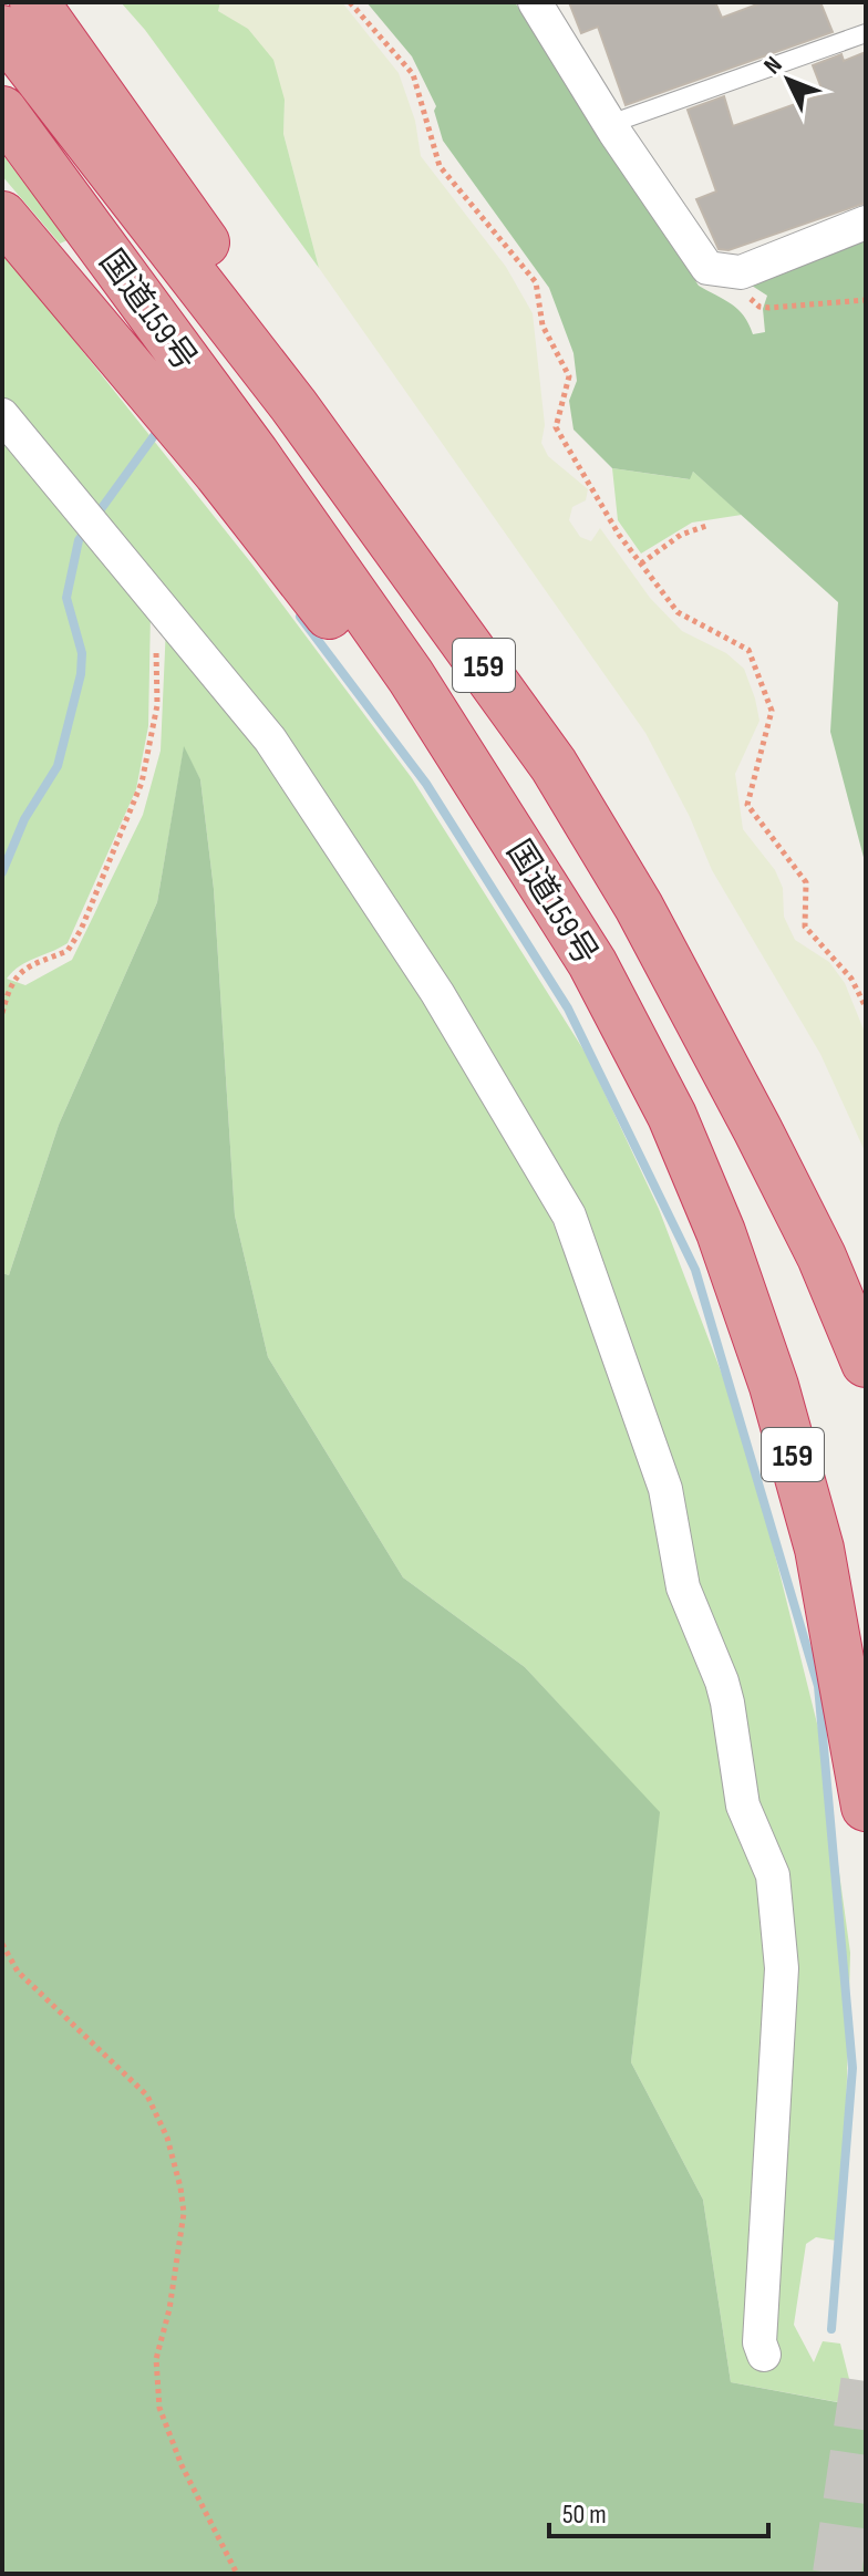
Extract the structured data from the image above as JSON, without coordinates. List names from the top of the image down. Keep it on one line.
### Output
{"streets":{"highway":["国道159号","159"]},"crossings":[["国道159号","159"]],"scale_bar":"50 m","north":"top left"}
